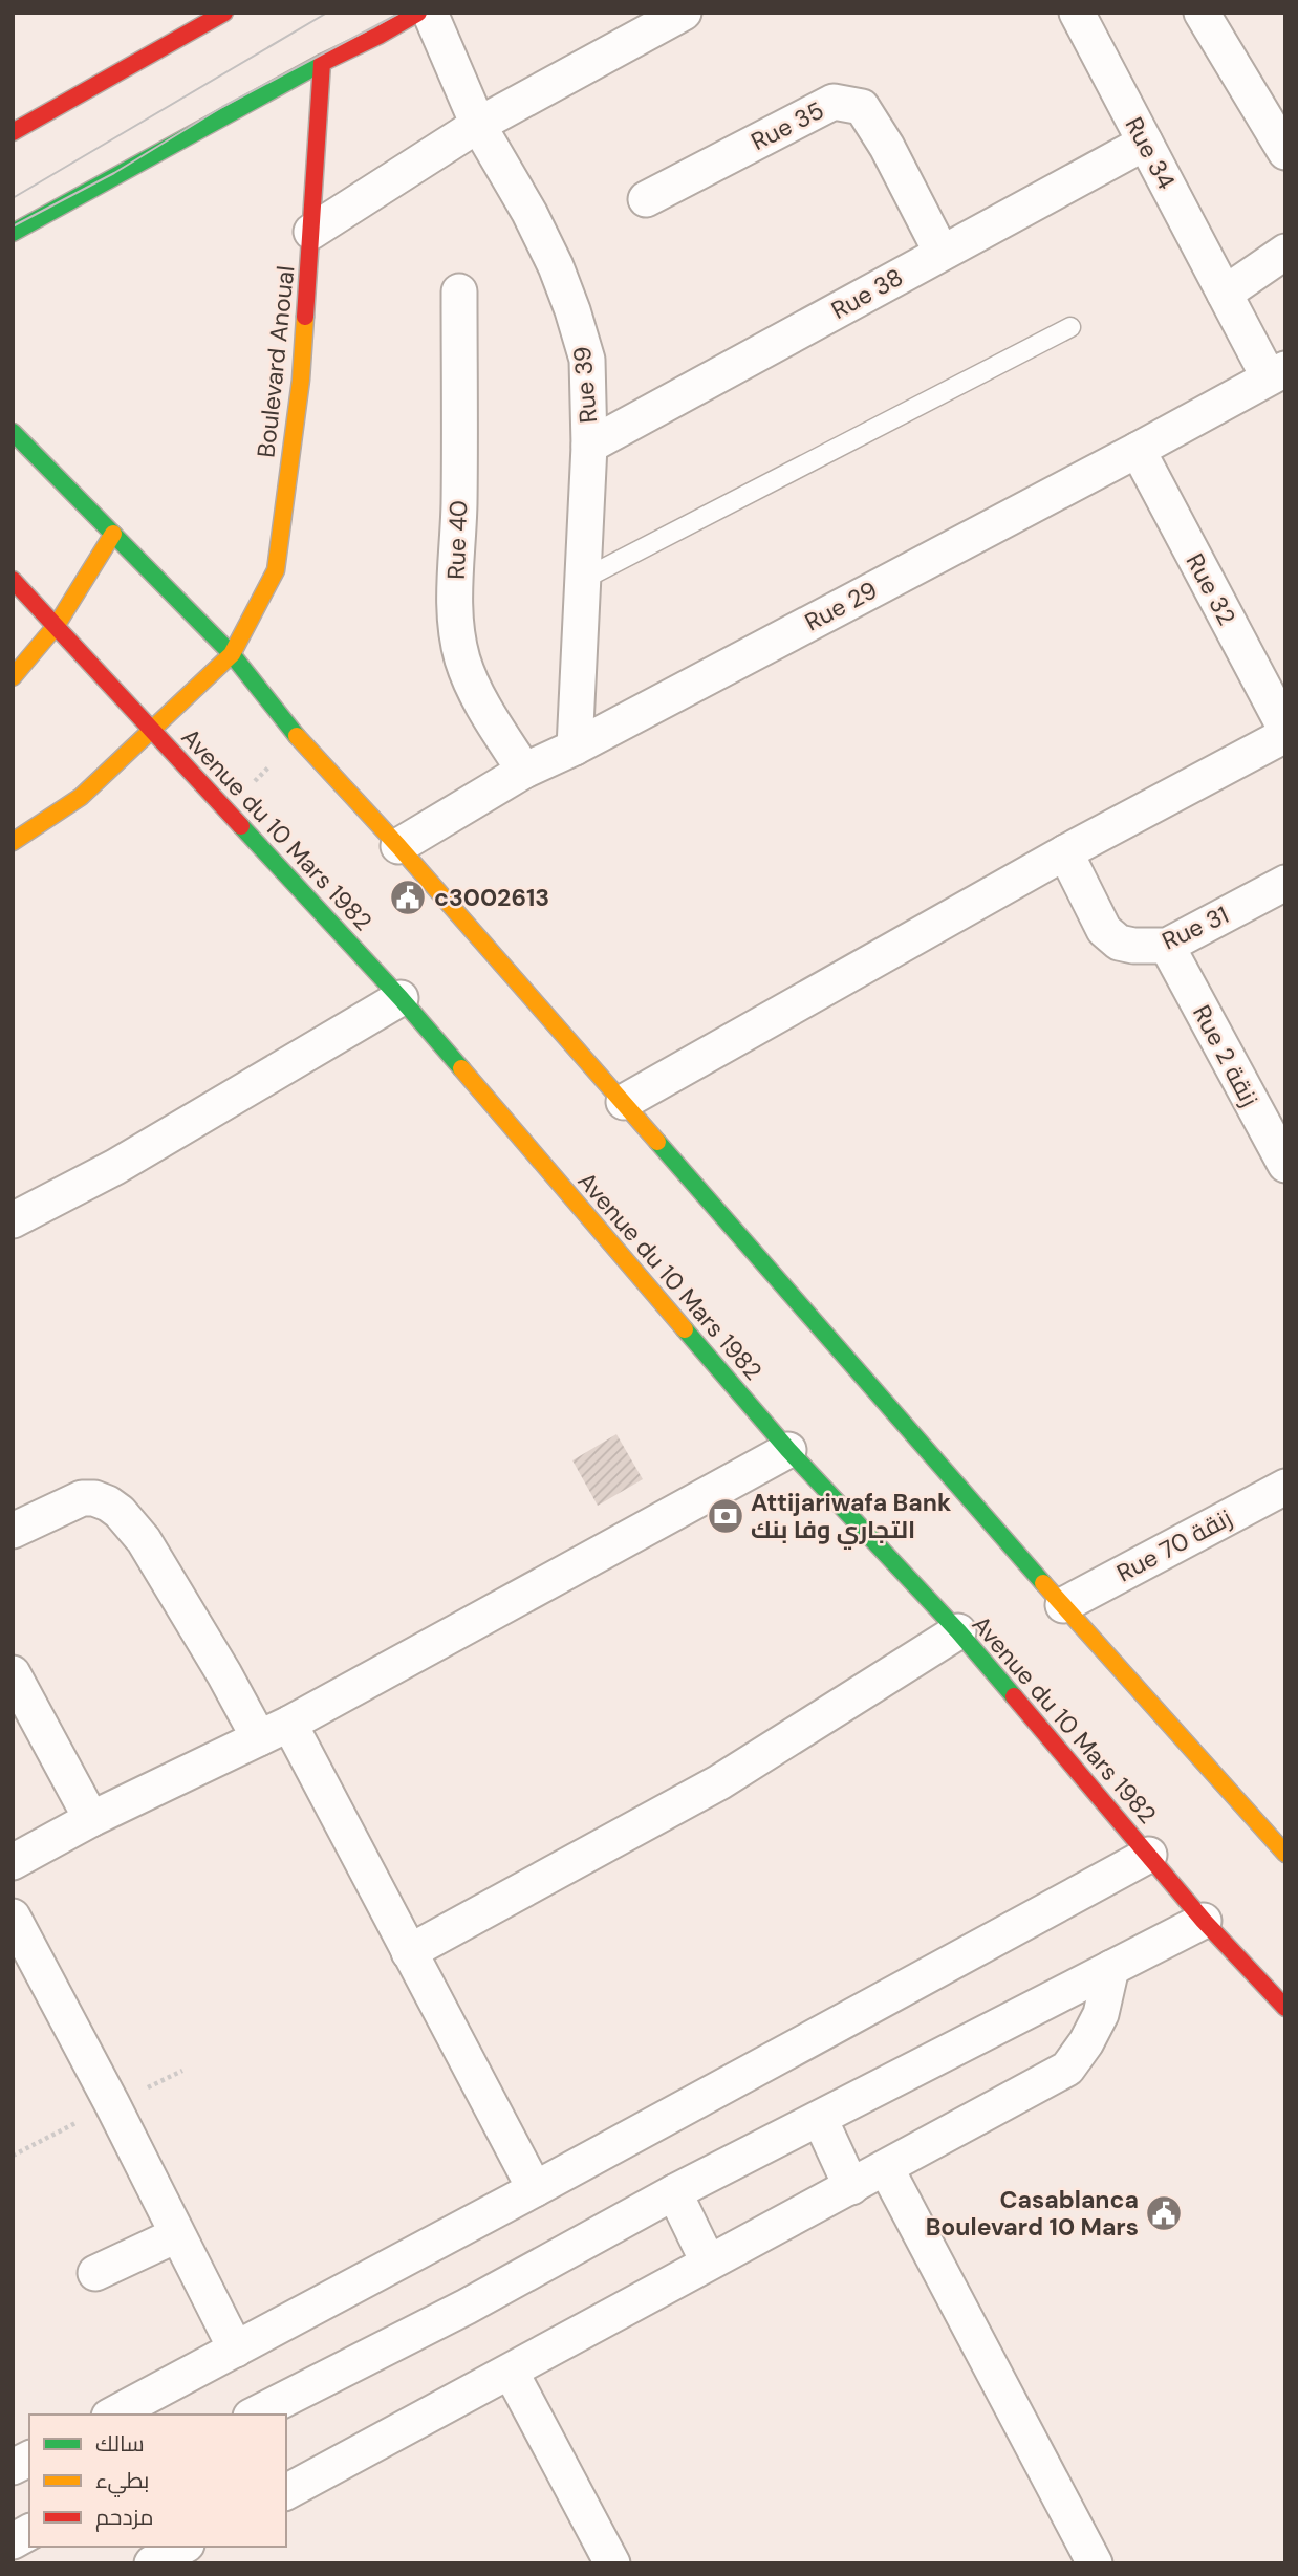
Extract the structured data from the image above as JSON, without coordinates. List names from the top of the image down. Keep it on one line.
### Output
{"streets":{"main road":["Boulevard Anoual","Avenue du 10 Mars 1982"],"street":["Rue 35","Rue 34","Rue 38","Rue 39","Rue 40","Rue 32","Rue 29","Rue 31","Rue 2 زنقة","Rue 70 زنقة"]},"crossings":[["Rue 35","Rue 38"],["Rue 34","Rue 38"],["Rue 34","Rue 29"],["Rue 38","Rue 39"],["Boulevard Anoual","Avenue du 10 Mars 1982"],["Rue 39","Rue 29"],["Rue 40","Rue 29"],["Rue 32","Rue 29"],["Rue 31","Rue 2 زنقة"]],"places":{"public building":["c3002613","Casablanca Boulevard 10 Mars"],"bank":["Attijariwafa Bank التجاري وفا بنك"]},"legend":["سالك","بطيء","مزدحم"]}
